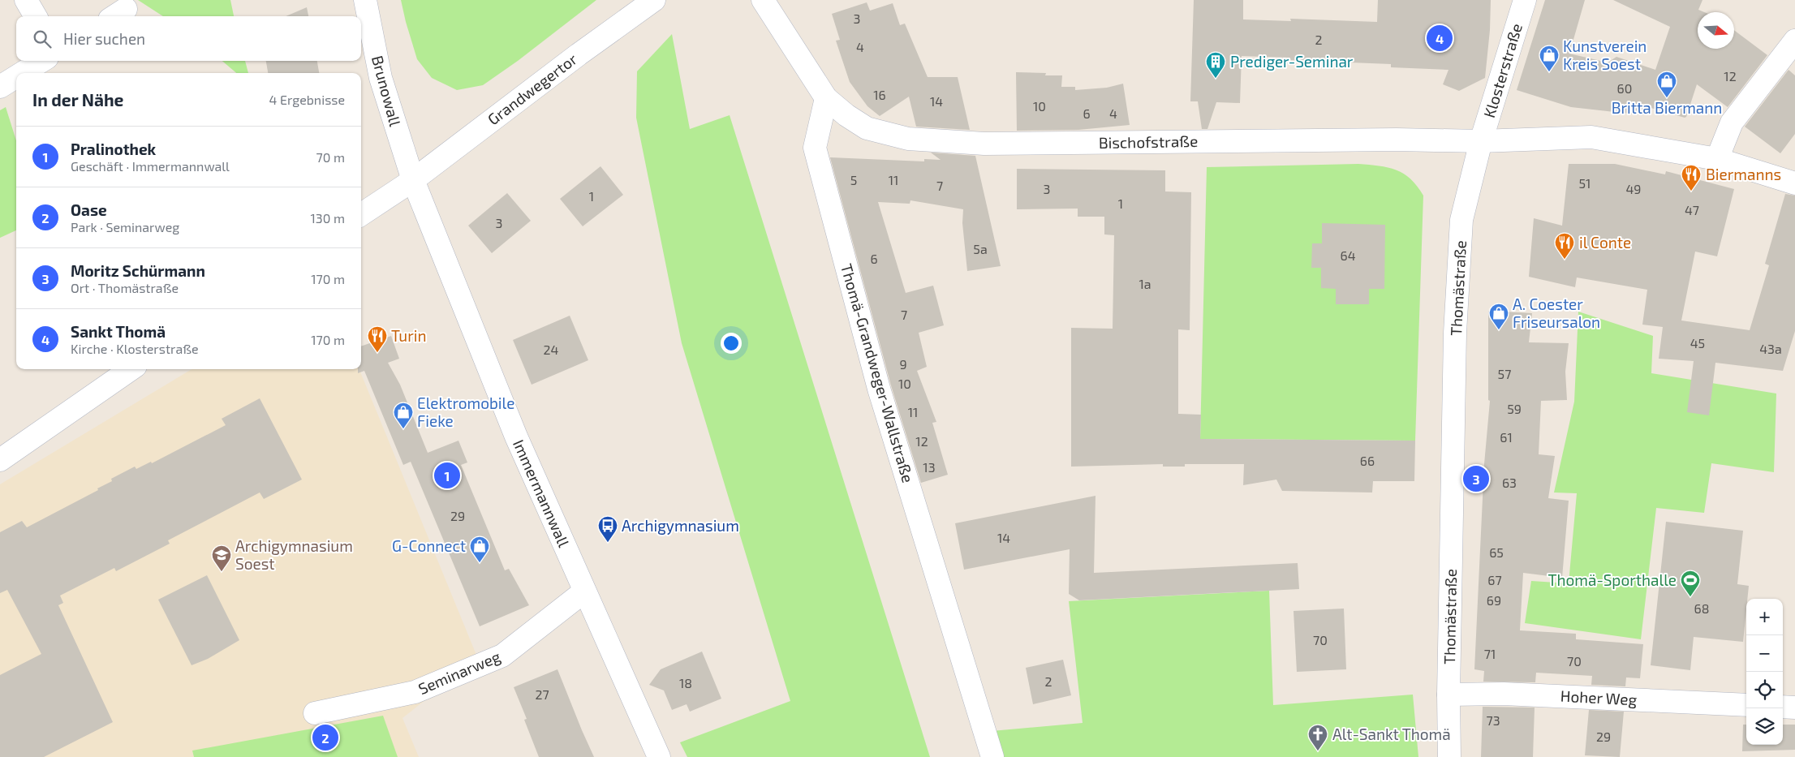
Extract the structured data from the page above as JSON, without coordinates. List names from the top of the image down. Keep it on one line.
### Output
{"streets":{"street":["Klosterstraße","Grandwegertor","Brunowall","Bischofstraße","Thomästraße","Thomä-Grandweger-Wallstraße","Immermannwall","Seminarweg","Hoher Weg"]},"crossings":[["Klosterstraße","Bischofstraße"],["Klosterstraße","Thomästraße"],["Grandwegertor","Brunowall"],["Grandwegertor","Immermannwall"],["Brunowall","Immermannwall"],["Bischofstraße","Thomästraße"],["Bischofstraße","Thomä-Grandweger-Wallstraße"],["Thomästraße","Hoher Weg"],["Immermannwall","Seminarweg"]],"places":{"shop":["Kunstverein Kreis Soest","Britta Biermann","A. Coester Friseursalon","Elektromobile Fieke","G-Connect"],"building":["Prediger-Seminar"],"restaurant":["Biermanns","il Conte","Turin"],"bus stop":["Archigymnasium"],"school or university":["Archigymnasium Soest"],"sports":["Thomä-Sporthalle"],"church":["Alt-Sankt Thomä"]},"house_numbers":["3","2","4","12","60","16","14","10","6","4","5","11","51","7","3","49","1","1","47","3","5a","64","6","1a","7","45","43a","24","9","57","10","59","11","61","12","66","13","63","29","14","65","67","69","68","70","71","70","2","18","27","73","29"],"north":"right","page":{"search":"Hier suchen","pins":["4","1","3","2"],"heading":["In der Nähe","4 Ergebnisse"],"list":[{"mark":"1","name":"Pralinothek","note":"Geschäft · Immermannwall","value":"70 m"},{"mark":"2","name":"Oase","note":"Park · Seminarweg","value":"130 m"},{"mark":"3","name":"Moritz Schürmann","note":"Ort · Thomästraße","value":"170 m"},{"mark":"4","name":"Sankt Thomä","note":"Kirche · Klosterstraße","value":"170 m"}],"map_buttons":["+","−"]}}
